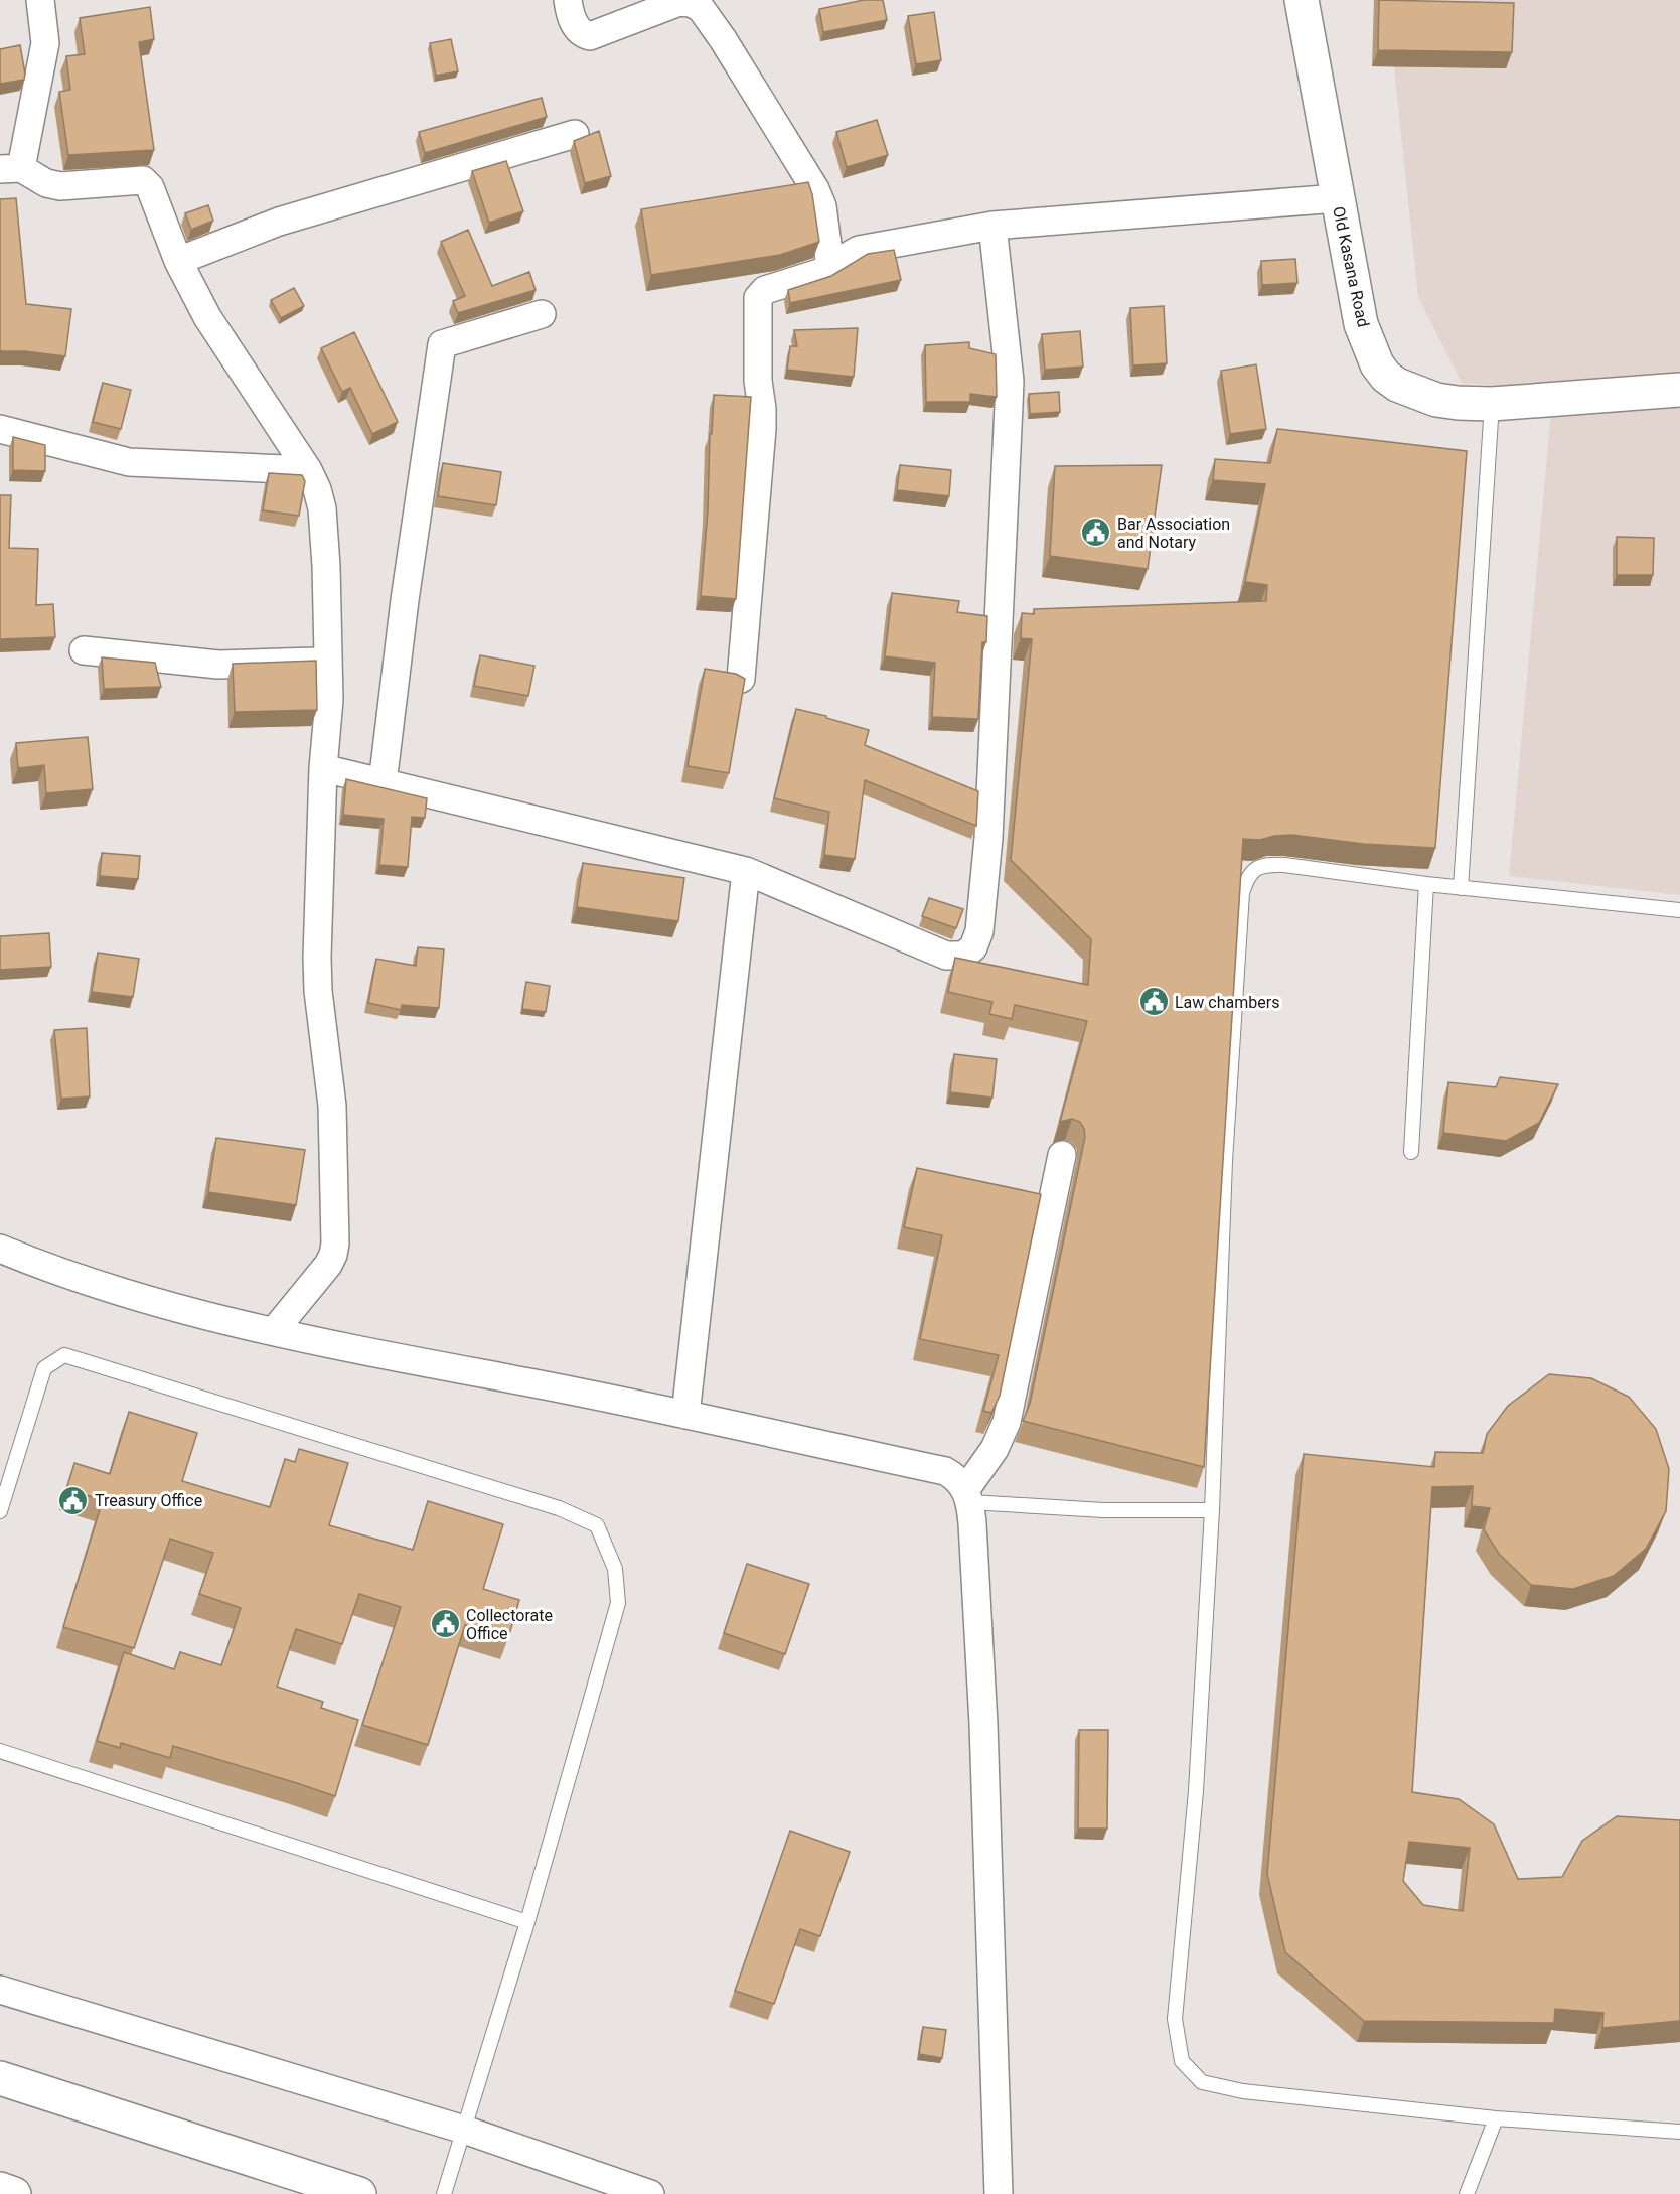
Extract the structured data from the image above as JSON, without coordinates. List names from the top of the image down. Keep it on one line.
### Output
{"streets":{"street":["Old Kasana Road"]},"places":{"public building":["Bar Association and Notary","Law chambers","Treasury Office","Collectorate Office"]}}
